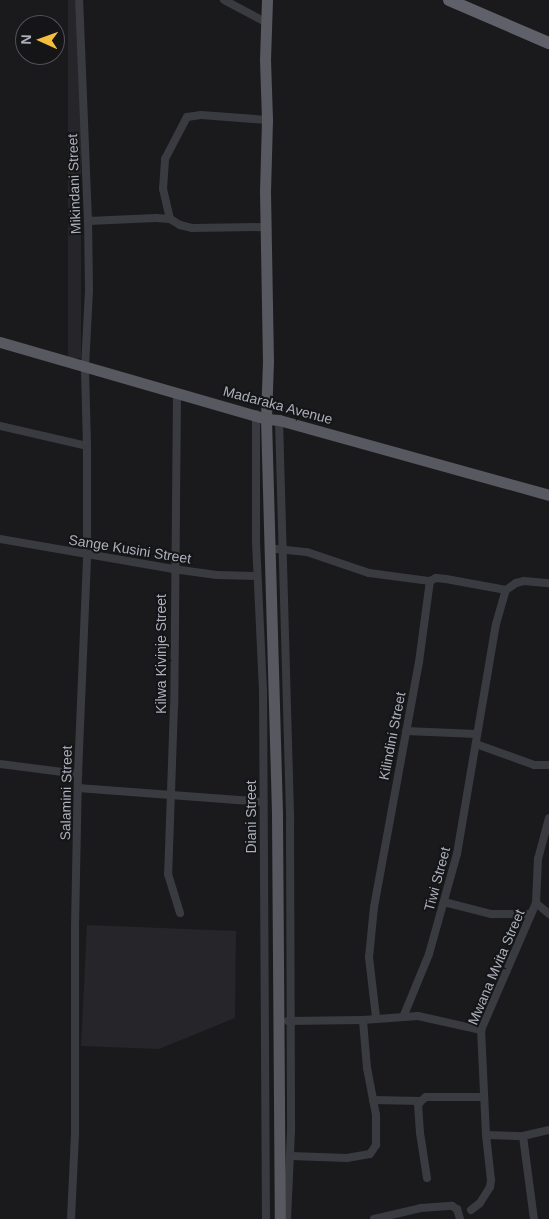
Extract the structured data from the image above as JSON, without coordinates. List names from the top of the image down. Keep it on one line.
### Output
{"streets":{"main road":["Madaraka Avenue"],"street":["Mikindani Street","Sange Kusini Street","Kilwa Kivinje Street","Kilindini Street","Salamini Street","Diani Street","Tiwi Street","Mwana Mvita Street"]},"crossings":[["Mikindani Street","Madaraka Avenue"],["Mikindani Street","Salamini Street"],["Madaraka Avenue","Kilwa Kivinje Street"],["Madaraka Avenue","Salamini Street"],["Madaraka Avenue","Diani Street"],["Sange Kusini Street","Kilwa Kivinje Street"],["Sange Kusini Street","Salamini Street"],["Sange Kusini Street","Diani Street"]],"north":"left"}
